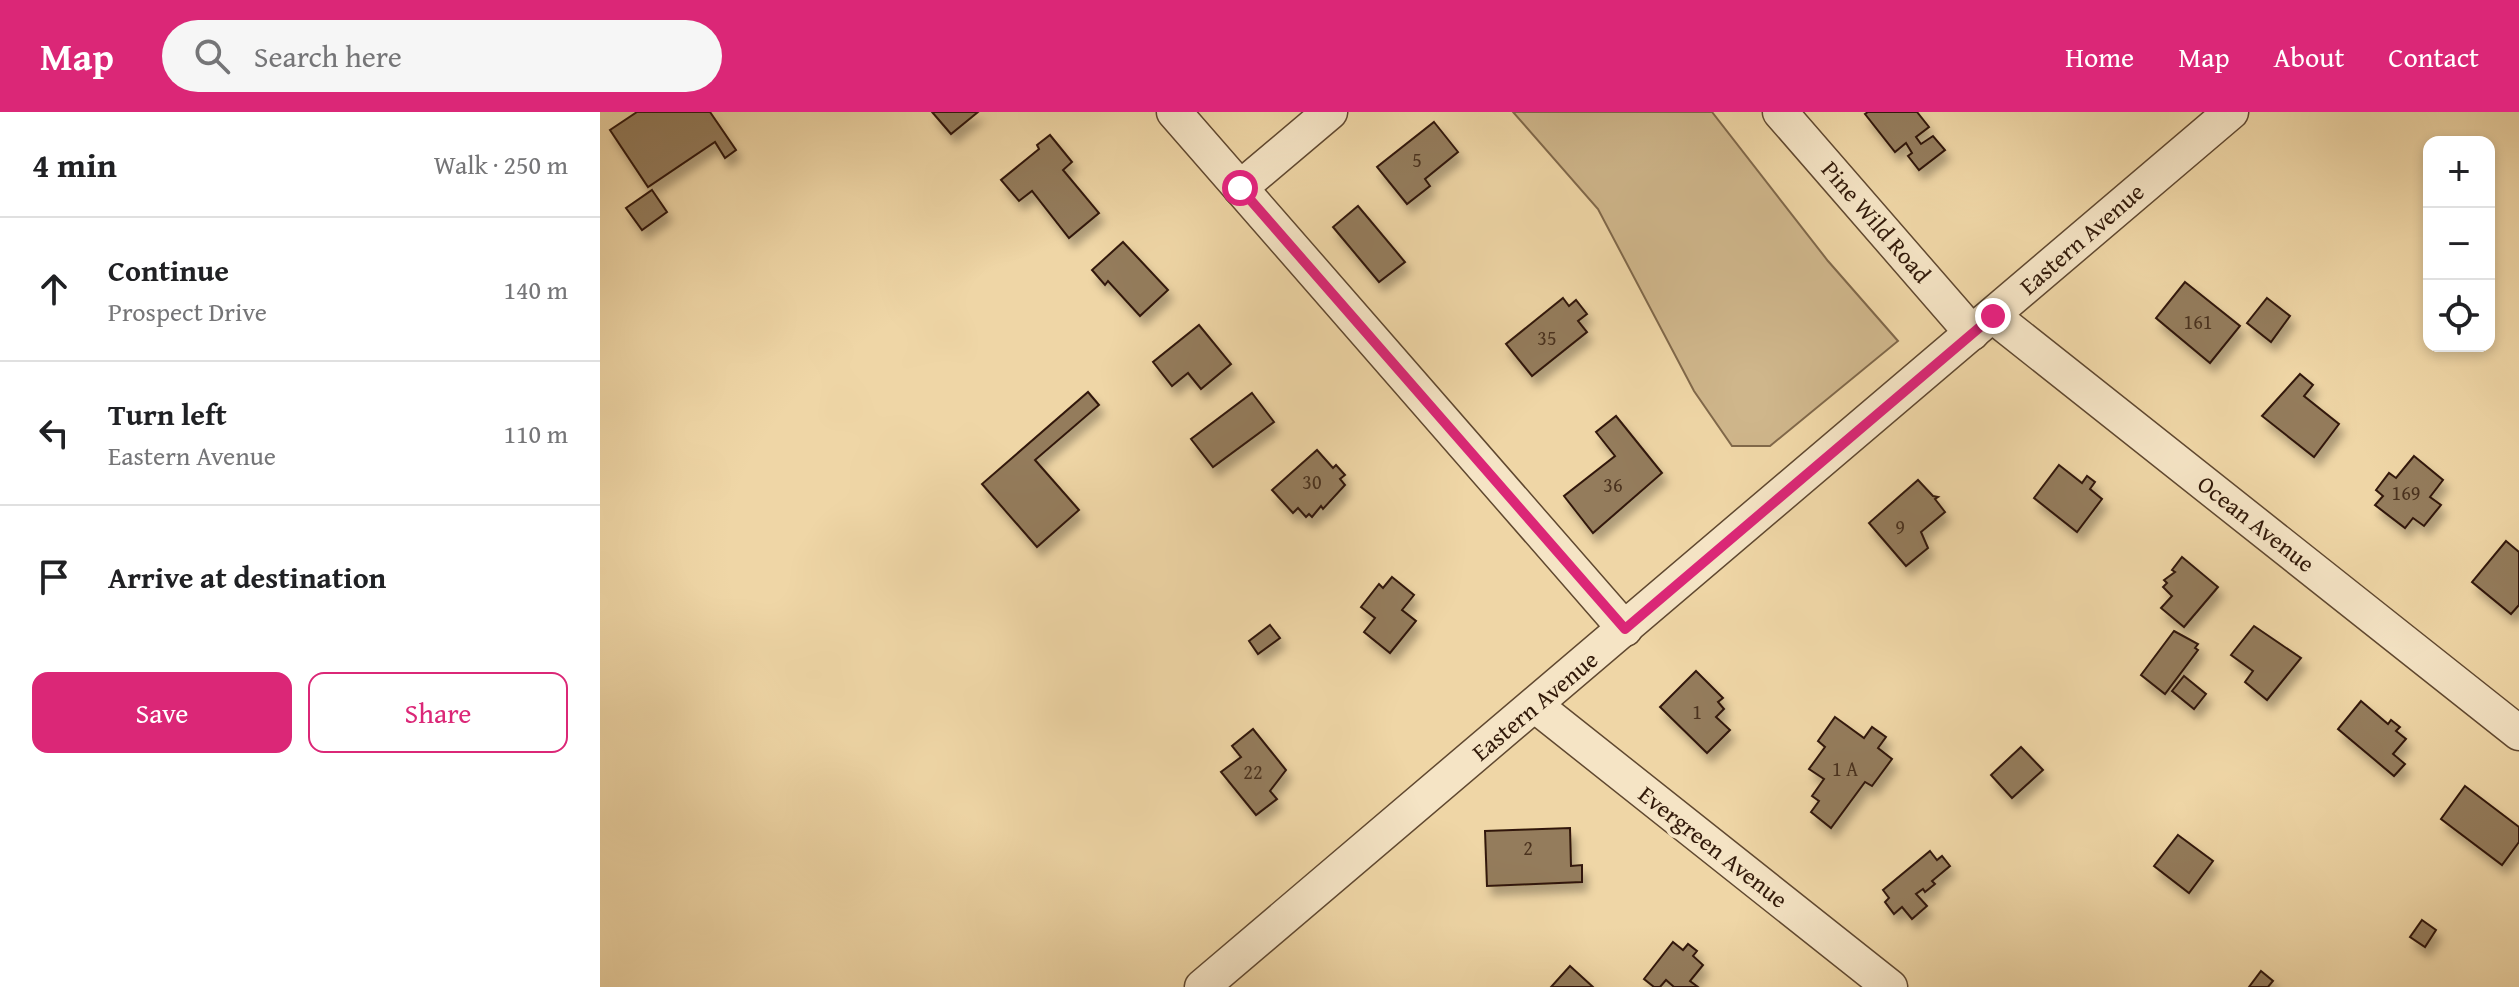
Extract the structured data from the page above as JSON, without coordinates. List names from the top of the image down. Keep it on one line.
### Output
{"streets":{"street":["Pine Wild Road","Eastern Avenue","Ocean Avenue","Evergreen Avenue"]},"crossings":[["Pine Wild Road","Eastern Avenue"],["Pine Wild Road","Ocean Avenue"],["Eastern Avenue","Ocean Avenue"],["Eastern Avenue","Evergreen Avenue"]],"house_numbers":["5","161","35","30","36","169","9","1","1 A","22","2"],"page":{"header":"Map","search":"Search here","nav":["Home","Map","About","Contact"],"heading":["4 min","Walk · 250 m"],"map_buttons":["+","−"],"list":[["Continue","Prospect Drive","140 m"],["Turn left","Eastern Avenue","110 m"],"Arrive at destination"],"buttons":["Save","Share"]}}
